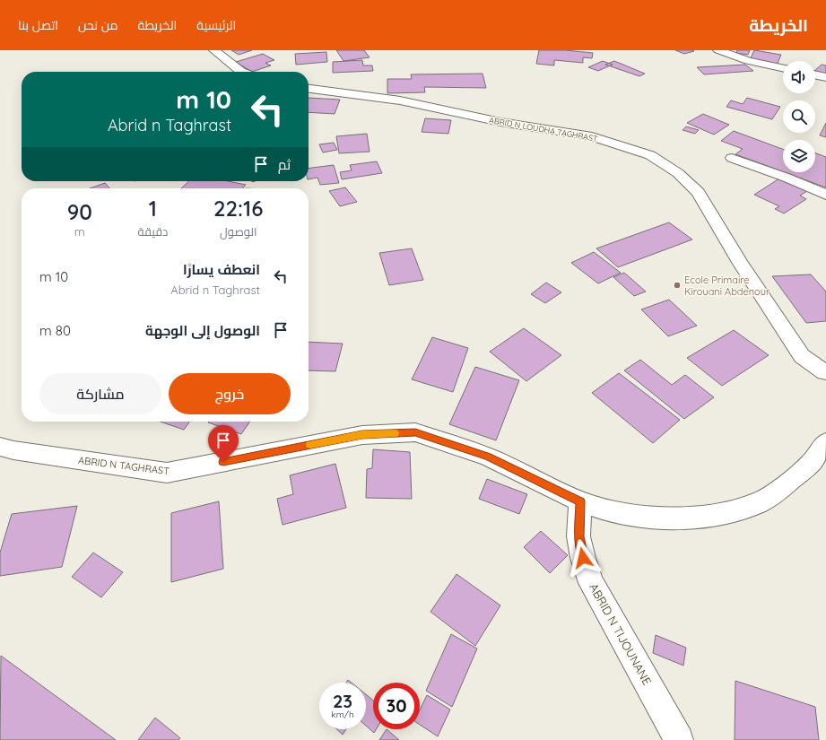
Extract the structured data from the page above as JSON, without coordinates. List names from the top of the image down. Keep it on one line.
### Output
{"streets":{"street":["ABRID N LOUDHA TAGHRAST","ABRID N TAGHRAST","ABRID N TIJOUNANE"]},"crossings":[["ABRID N TAGHRAST","ABRID N TIJOUNANE"]],"places":["Ecole Primaire Kirouani Abdenour"],"page":{"header":"الخريطة","nav":["الرئيسية","الخريطة","من نحن","اتصل بنا"],"turn":["10 m","Abrid n Taghrast"],"then":"ثم","eta":["22:16","الوصول","1","دقيقة","90","m"],"list":[{"name":"انعطف يسارًا","note":"Abrid n Taghrast","value":"10 m"},{"name":"الوصول إلى الوجهة","value":"80 m"}],"buttons":["خروج","مشاركة"],"speed":"23 km/h","limit":"30"}}
